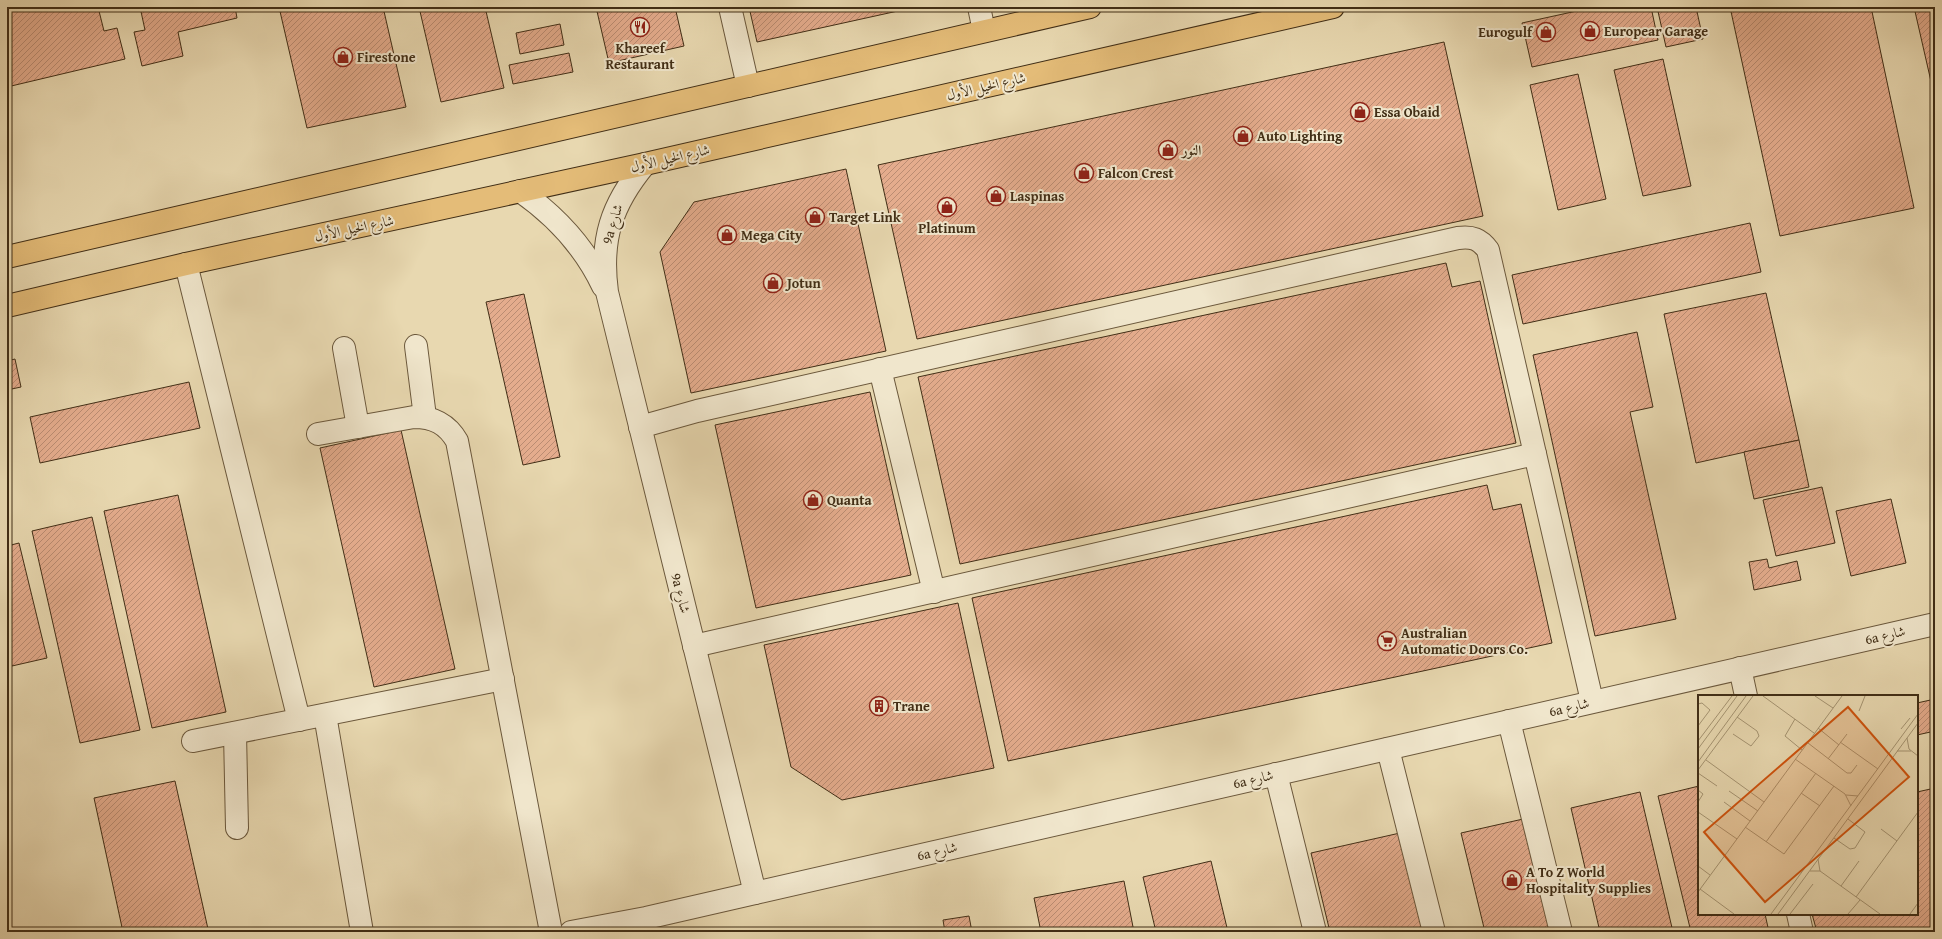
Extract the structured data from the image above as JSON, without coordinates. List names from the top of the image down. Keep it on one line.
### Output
{"streets":{"main road":["شارع الخيل الأول"],"lane":["9a شارع","6a شارع"]},"crossings":[["شارع الخيل الأول","9a شارع"],["9a شارع","6a شارع"]],"places":{"restaurant":["Khareef Restaurant"],"shop":["Europear Garage","Eurogulf","Firestone","Essa Obaid","Auto Lighting","النور","Falcon Crest","Laspinas","Platinum","Target Link","Mega City","Jotun","Quanta","A To Z World Hospitality Supplies"],"supermarket":["Australian Automatic Doors Co."],"building":["Trane"]}}
